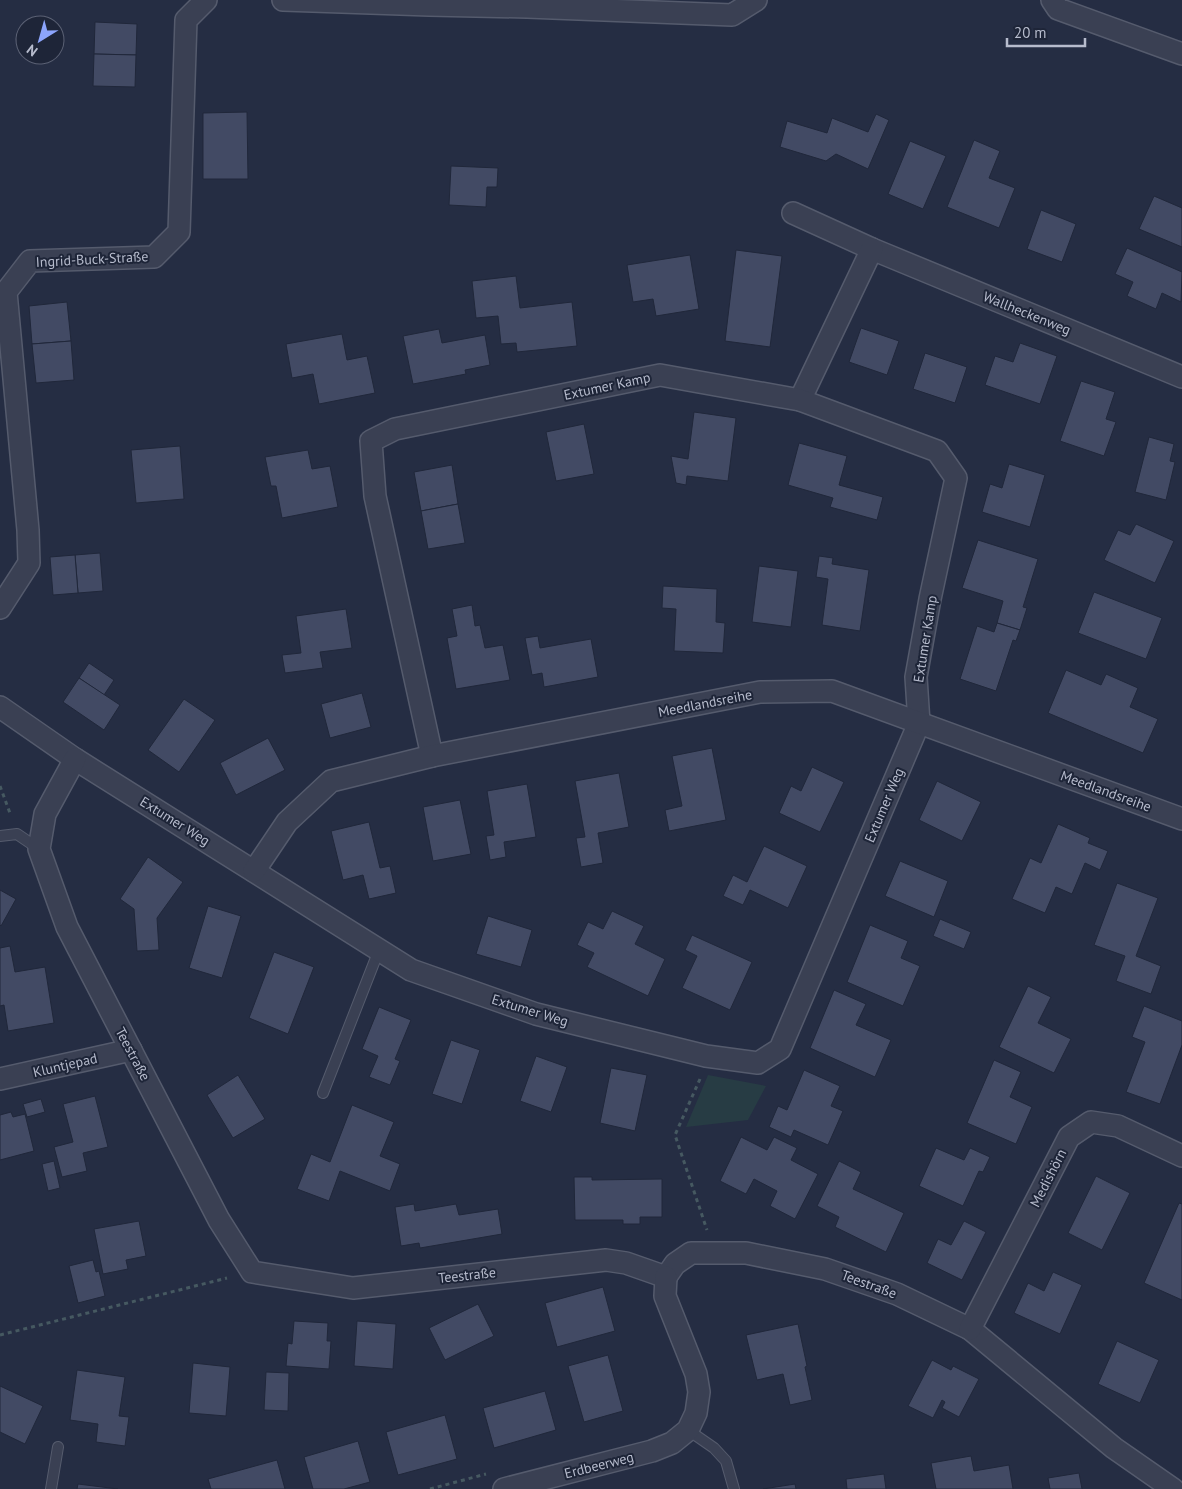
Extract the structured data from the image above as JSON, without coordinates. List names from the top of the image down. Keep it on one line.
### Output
{"streets":{"street":["Ingrid-Buck-Straße","Wallheckenweg","Extumer Kamp","Meedlandsreihe","Extumer Weg","Teestraße","Kluntjepad","Medishörn","Erdbeerweg"]},"crossings":[["Extumer Kamp","Meedlandsreihe"],["Extumer Kamp","Extumer Weg"],["Meedlandsreihe","Extumer Weg"],["Extumer Weg","Teestraße"],["Teestraße","Kluntjepad"],["Teestraße","Medishörn"]],"scale_bar":"20 m","north":"bottom left"}
